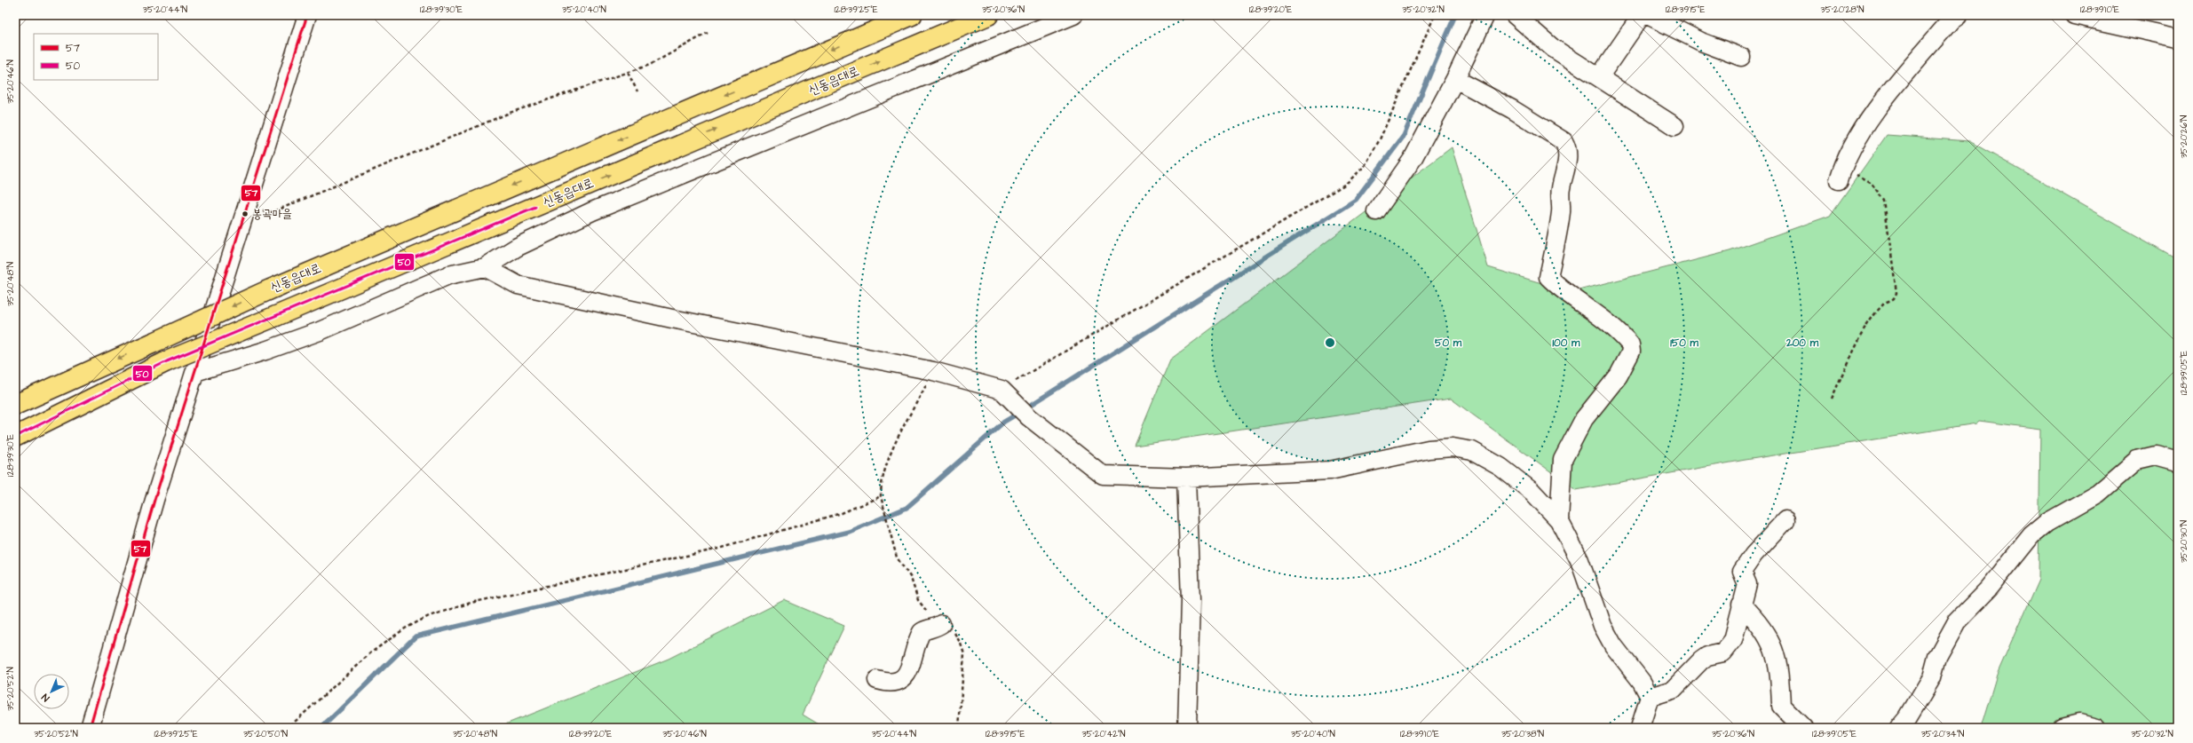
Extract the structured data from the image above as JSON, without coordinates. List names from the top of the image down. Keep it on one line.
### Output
{"streets":{"main road":["신동읍대로"]},"places":["봉곡마을"],"lines":["transit line 57","transit line 50"],"legend":["57","50"],"north":"bottom left","coordinates":["35°20'44\"N","128°39'30\"E","35°20'40\"N","128°39'25\"E","35°20'36\"N","128°39'20\"E","35°20'32\"N","128°39'15\"E","35°20'28\"N","128°39'10\"E","35°20'46\"N","35°20'26\"N","35°20'48\"N","128°39'05\"E","35°20'30\"N","35°20'52\"N","35°20'50\"N","35°20'42\"N","35°20'38\"N","35°20'34\"N"],"rings":["50 m","100 m","150 m","200 m"]}
